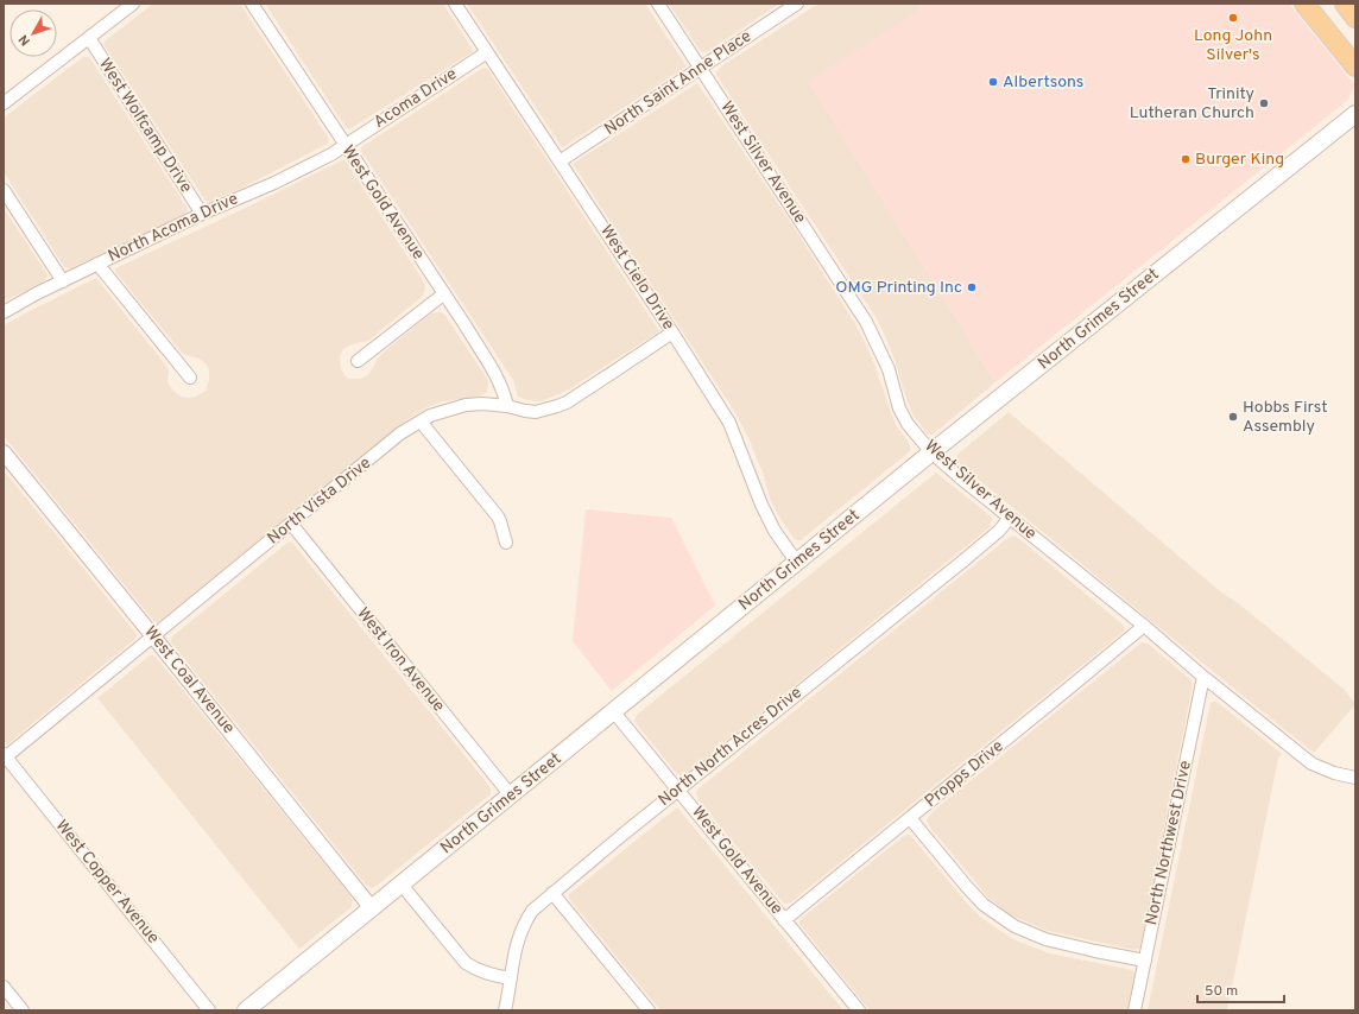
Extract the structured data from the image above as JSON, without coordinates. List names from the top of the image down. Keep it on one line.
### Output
{"streets":{"main road":["North Grimes Street"],"street":["North Saint Anne Place","Acoma Drive","West Wolfcamp Drive","West Silver Avenue","West Gold Avenue","North Acoma Drive","West Cielo Drive","North Vista Drive","West Iron Avenue","West Coal Avenue","North North Acres Drive","Propps Drive","North Northwest Drive","West Copper Avenue"]},"crossings":[["North Saint Anne Place","West Silver Avenue"],["North Saint Anne Place","West Cielo Drive"],["Acoma Drive","West Gold Avenue"],["Acoma Drive","North Acoma Drive"],["Acoma Drive","West Cielo Drive"],["West Wolfcamp Drive","North Acoma Drive"],["West Silver Avenue","North Grimes Street"],["West Silver Avenue","North North Acres Drive"],["West Silver Avenue","Propps Drive"],["West Silver Avenue","North Northwest Drive"],["West Gold Avenue","North Acoma Drive"],["West Gold Avenue","North Grimes Street"],["West Gold Avenue","North Vista Drive"],["West Gold Avenue","North North Acres Drive"],["West Gold Avenue","Propps Drive"],["West Cielo Drive","North Grimes Street"],["West Cielo Drive","North Vista Drive"],["North Grimes Street","West Iron Avenue"],["North Grimes Street","West Coal Avenue"],["North Vista Drive","West Iron Avenue"],["North Vista Drive","West Coal Avenue"],["North Vista Drive","West Copper Avenue"]],"places":["Long John Silver's","Albertsons","Trinity Lutheran Church","Burger King","OMG Printing Inc","Hobbs First Assembly"],"scale_bar":"50 m","north":"bottom left"}
